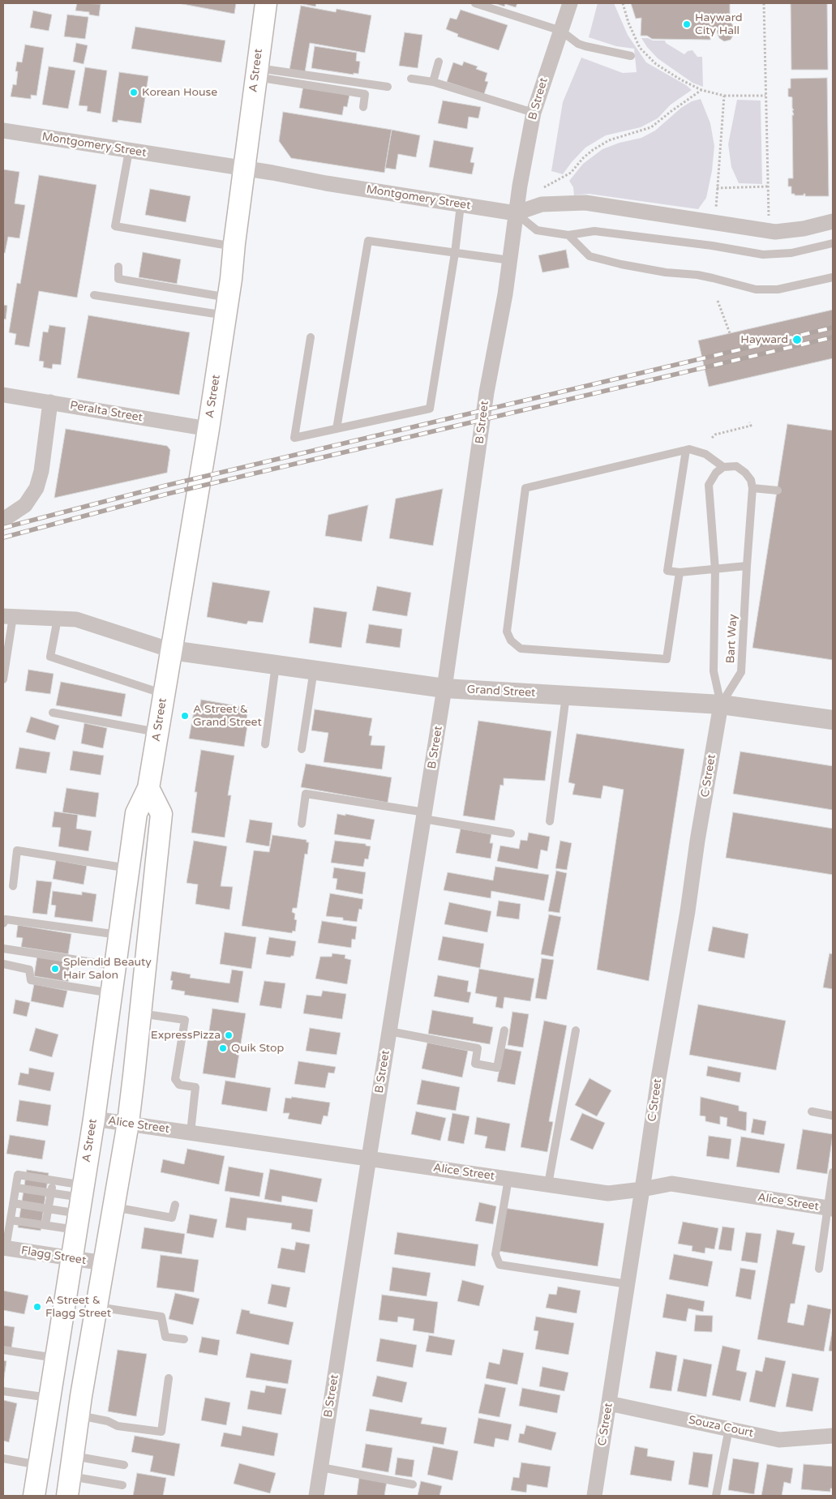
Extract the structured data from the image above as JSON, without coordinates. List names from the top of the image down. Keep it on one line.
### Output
{"streets":{"main road":["A Street"],"street":["B Street","Montgomery Street","Peralta Street","Grand Street","C Street","Alice Street","Flagg Street","Souza Court"],"lane":["Bart Way"]},"crossings":[["A Street","Montgomery Street"],["A Street","Peralta Street"],["A Street","Grand Street"],["A Street","Alice Street"],["A Street","Flagg Street"],["B Street","Montgomery Street"],["B Street","Grand Street"],["B Street","Alice Street"],["Bart Way","Grand Street"],["Bart Way","C Street"],["Grand Street","C Street"],["C Street","Alice Street"],["C Street","Souza Court"]],"places":["Hayward City Hall","Korean House","Hayward","A Street & Grand Street","Splendid Beauty Hair Salon","ExpressPizza","Quik Stop","A Street & Flagg Street"]}
